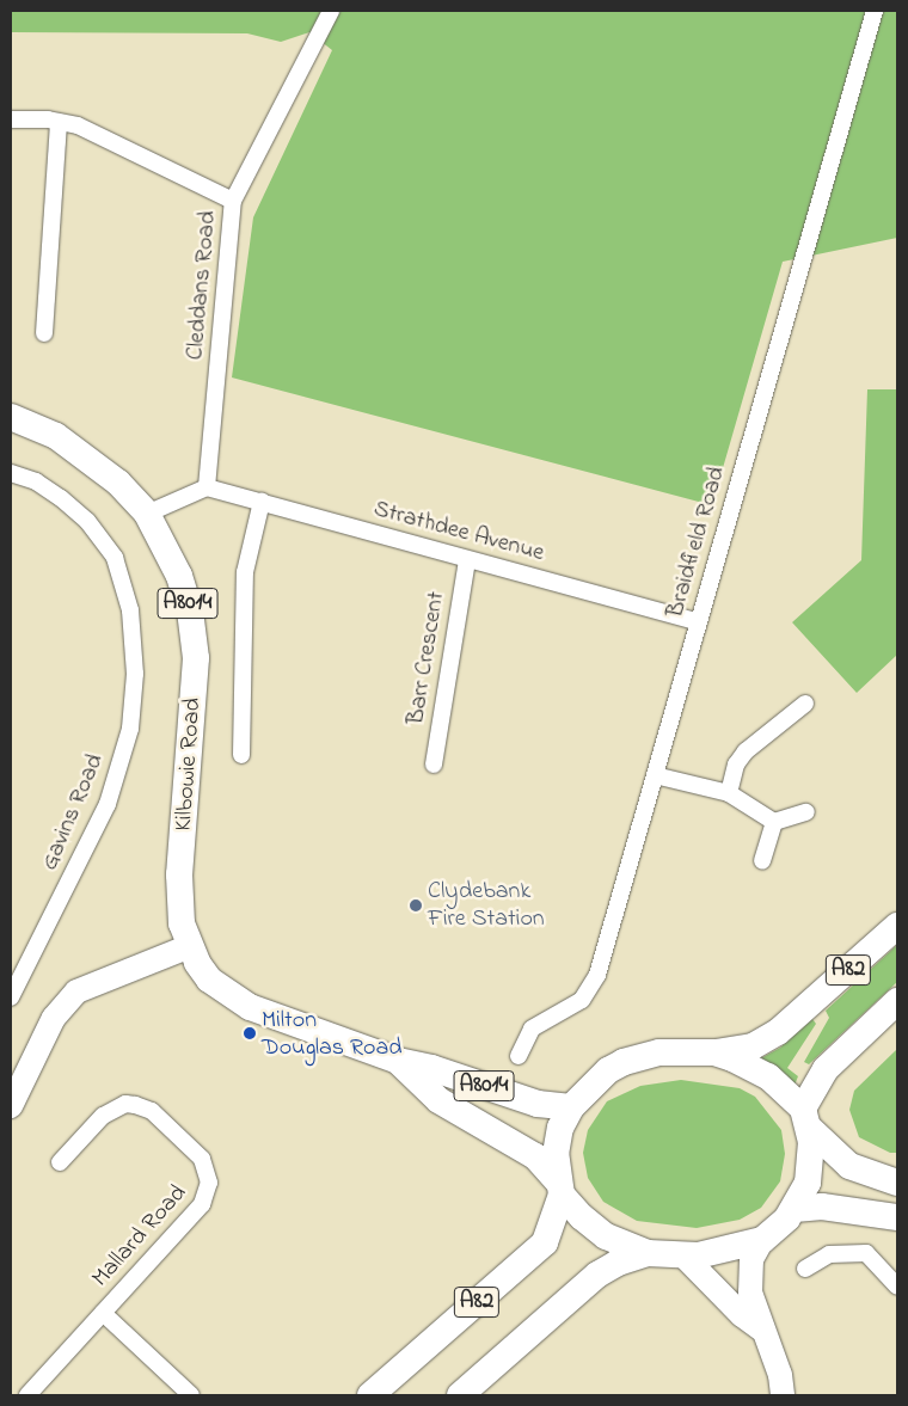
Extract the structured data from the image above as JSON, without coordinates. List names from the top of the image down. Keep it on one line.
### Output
{"streets":{"main road":["A8014","Kilbowie Road","A82"],"street":["Cleddans Road","Strathdee Avenue","Braidfield Road","Barr Crescent","Gavins Road","Mallard Road"]},"crossings":[["Cleddans Road","Strathdee Avenue"],["Strathdee Avenue","Braidfield Road"],["Strathdee Avenue","Barr Crescent"],["Kilbowie Road","A82"]],"places":["Clydebank Fire Station","Milton Douglas Road"]}
